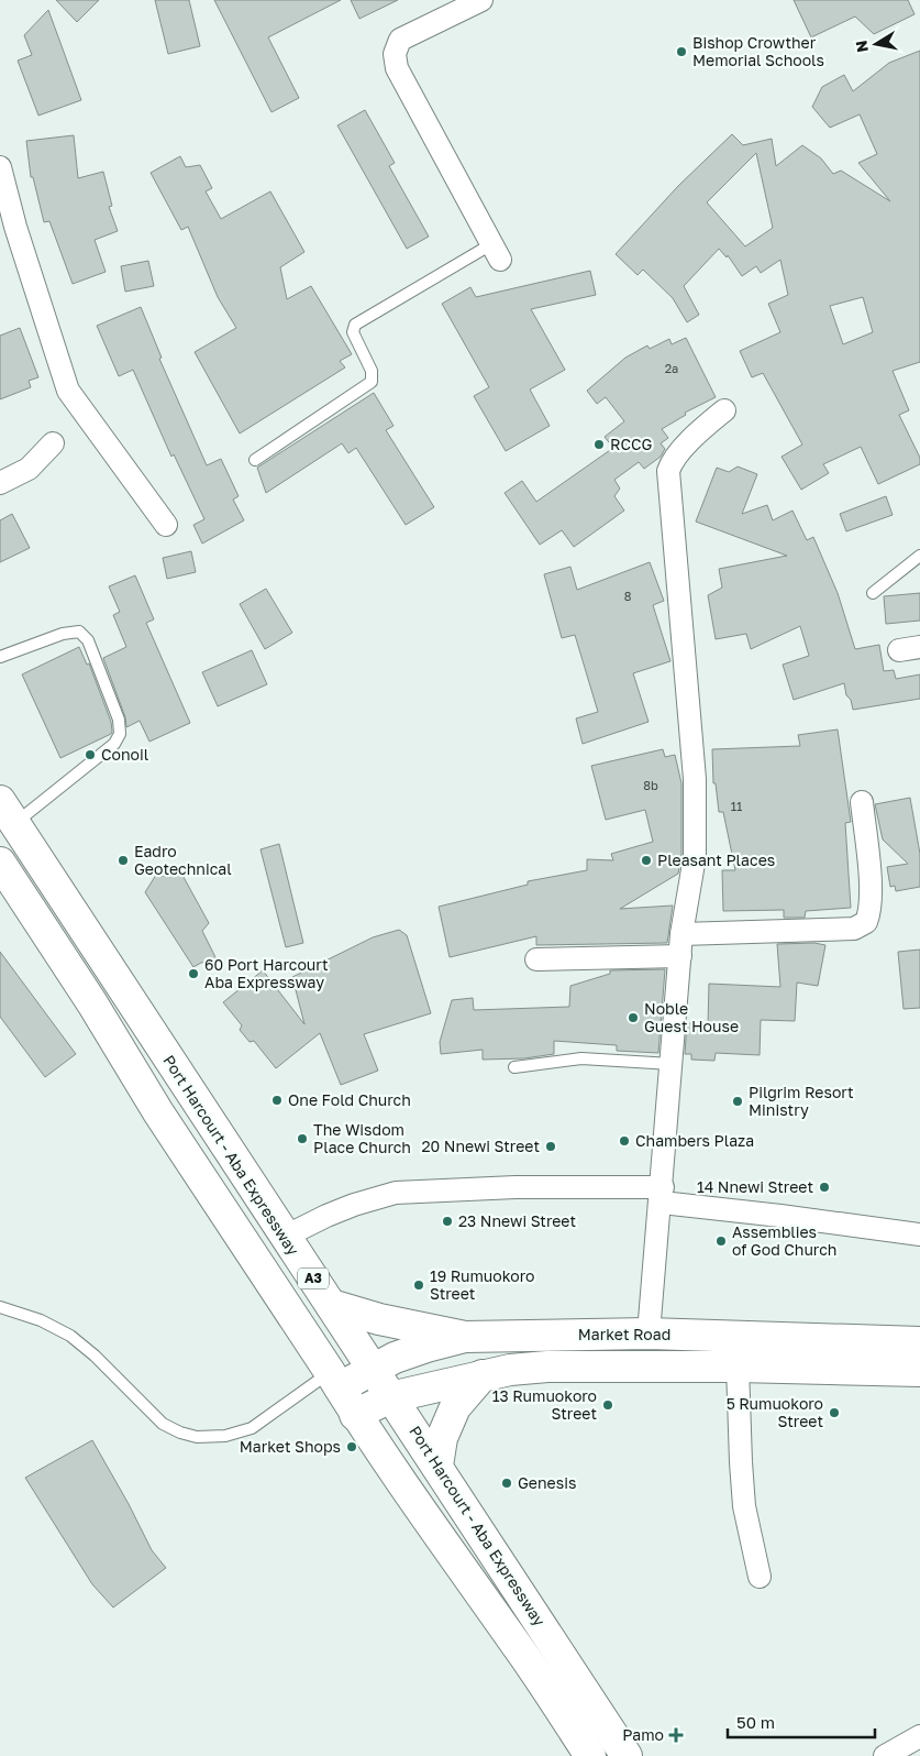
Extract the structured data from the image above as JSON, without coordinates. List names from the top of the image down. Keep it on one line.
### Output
{"streets":{"main road":["Port Harcourt - Aba Expressway","A3","Market Road"]},"crossings":[["Port Harcourt - Aba Expressway","Market Road"]],"places":{"other":["Bishop Crowther Memorial Schools","RCCG","Conoil","Eadro Geotechnical","Pleasant Places","60 Port Harcourt Aba Expressway","Noble Guest House","One Fold Church","Pilgrim Resort Ministry","The Wisdom Place Church","Chambers Plaza","20 Nnewi Street","14 Nnewi Street","23 Nnewi Street","Assemblies of God Church","19 Rumuokoro Street","13 Rumuokoro Street","5 Rumuokoro Street","Market Shops","Genesis"],"health":["Pamo"]},"house_numbers":["2a","8","8b","11"],"scale_bar":"50 m","north":"left"}
